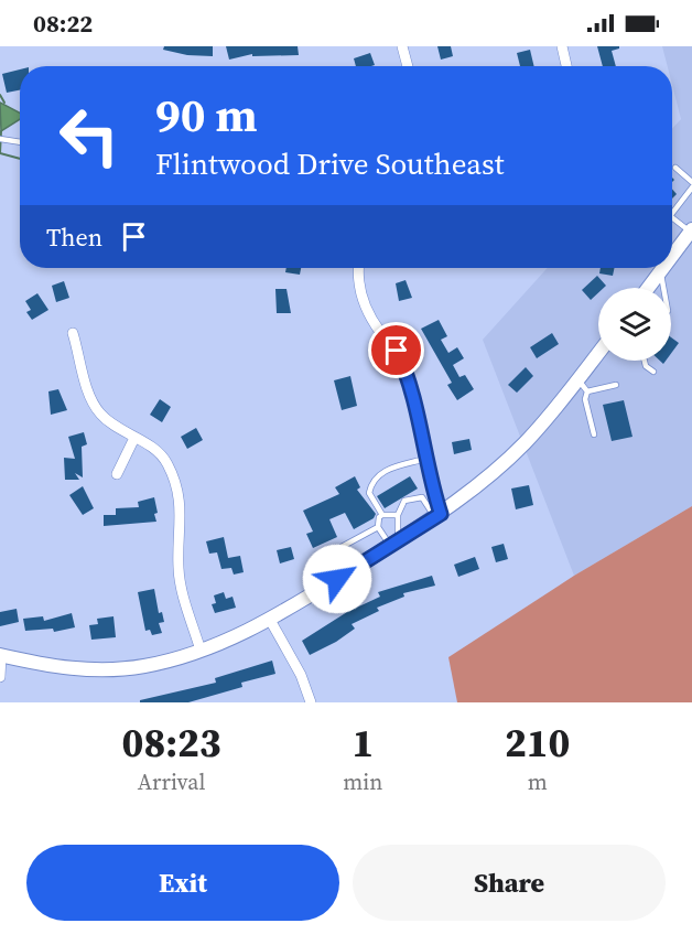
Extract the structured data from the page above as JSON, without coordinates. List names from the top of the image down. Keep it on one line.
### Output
{"page":{"status":"08:22","turn":["90 m","Flintwood Drive Southeast"],"then":"Then","eta":["08:23","Arrival","1","min","210","m"],"buttons":["Exit","Share"]}}
